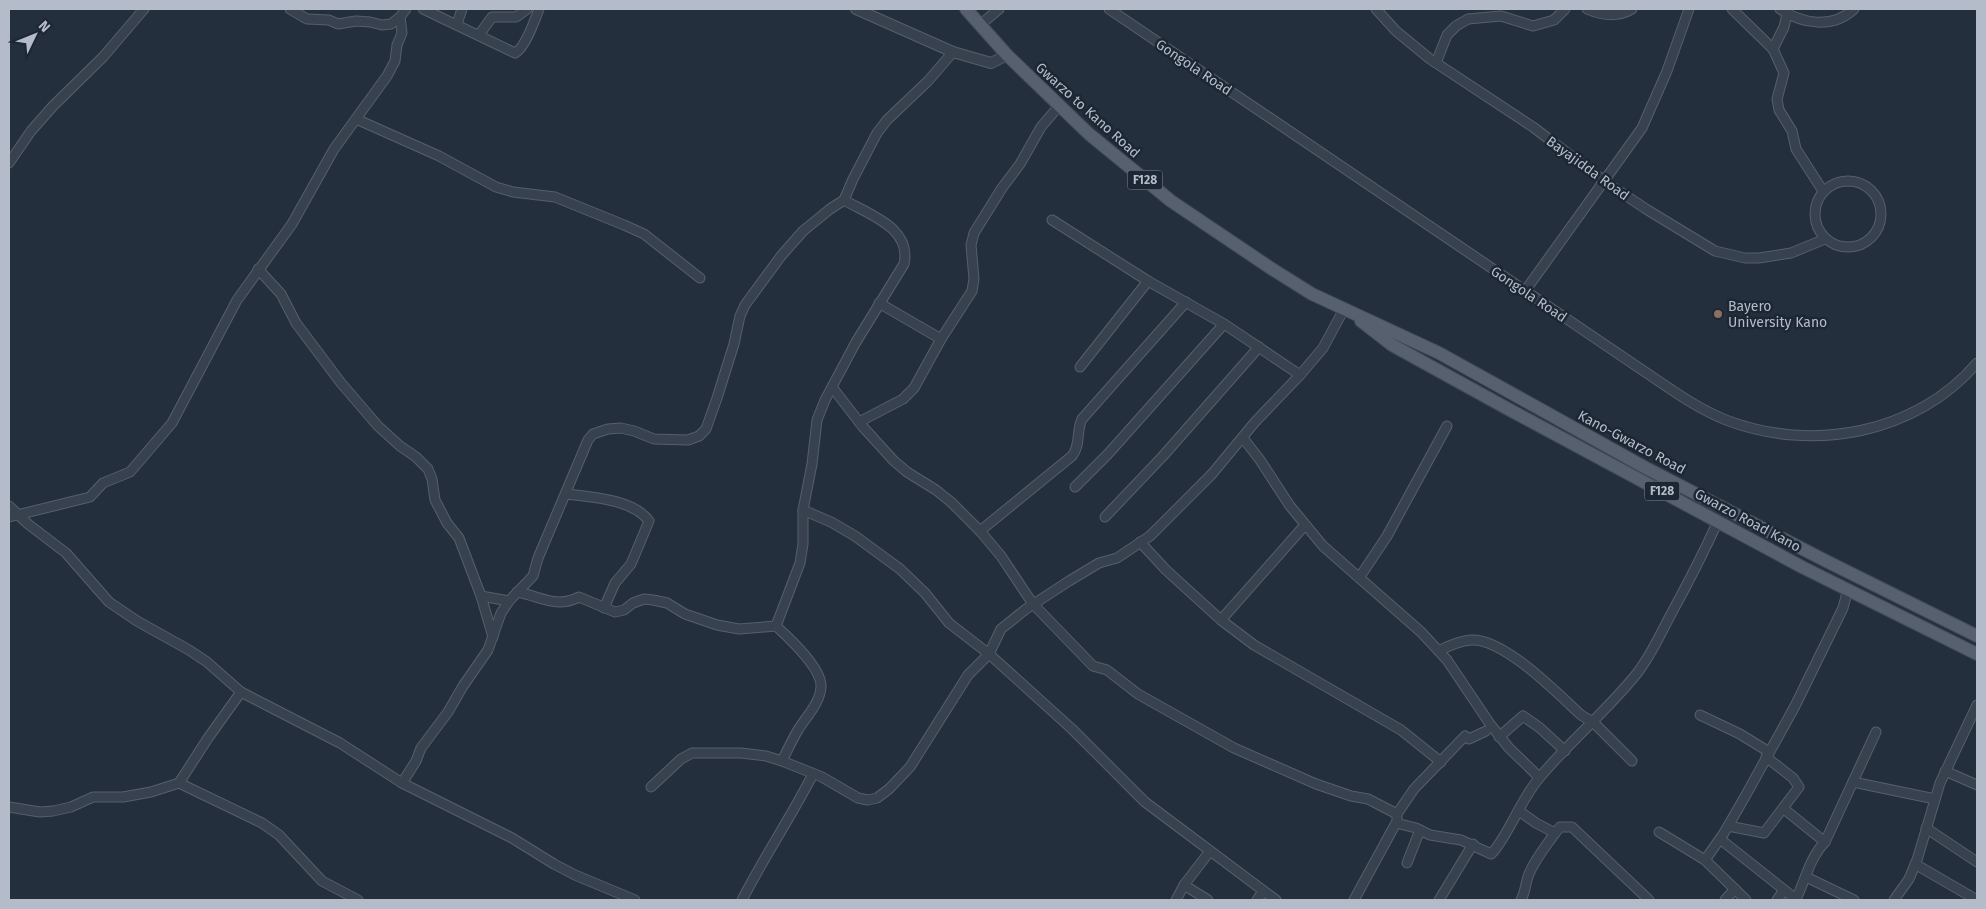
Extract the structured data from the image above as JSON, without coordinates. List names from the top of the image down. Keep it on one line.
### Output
{"streets":{"main road":["Gwarzo to Kano Road","F128","Kano-Gwarzo Road","Gwarzo Road Kano"],"street":["Gongola Road","Bayajidda Road"]},"crossings":[["Gwarzo to Kano Road","Kano-Gwarzo Road"],["Gwarzo to Kano Road","Gwarzo Road Kano"],["Kano-Gwarzo Road","Gwarzo Road Kano"]],"places":["Bayero University Kano"],"north":"top right"}
